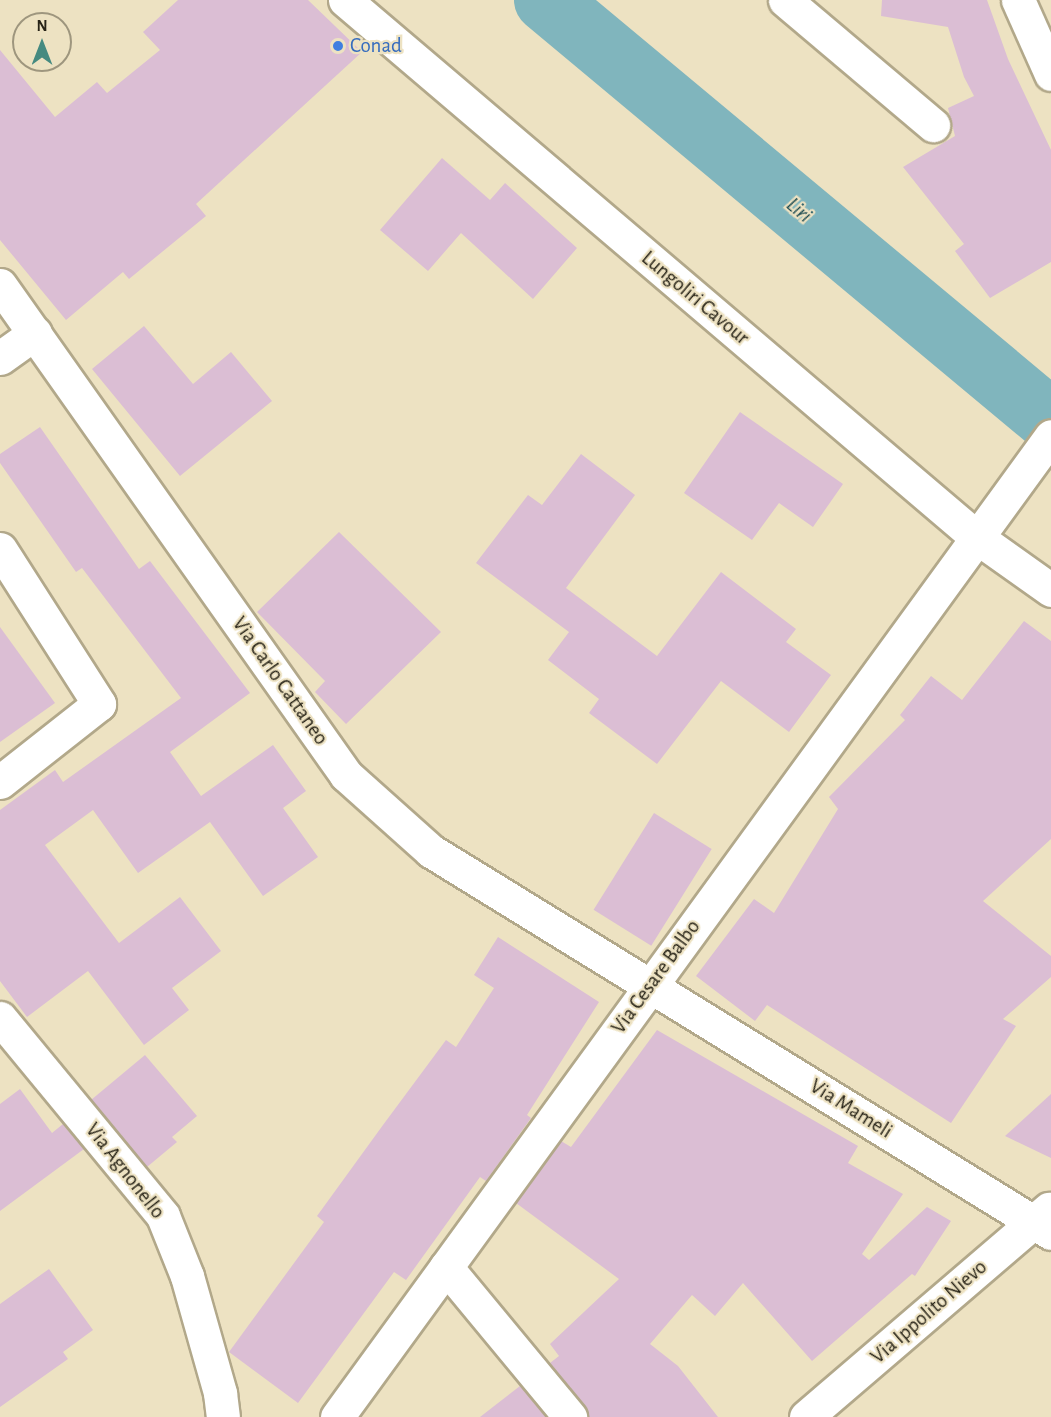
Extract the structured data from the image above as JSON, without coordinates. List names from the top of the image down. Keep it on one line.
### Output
{"streets":{"street":["Lungoliri Cavour","Via Carlo Cattaneo","Via Cesare Balbo","Via Mameli","Via Agnonello","Via Ippolito Nievo"]},"crossings":[["Lungoliri Cavour","Via Cesare Balbo"],["Via Carlo Cattaneo","Via Cesare Balbo"],["Via Carlo Cattaneo","Via Mameli"],["Via Cesare Balbo","Via Mameli"],["Via Mameli","Via Ippolito Nievo"]],"water":["Liri"],"places":["Conad"],"north":"top"}
